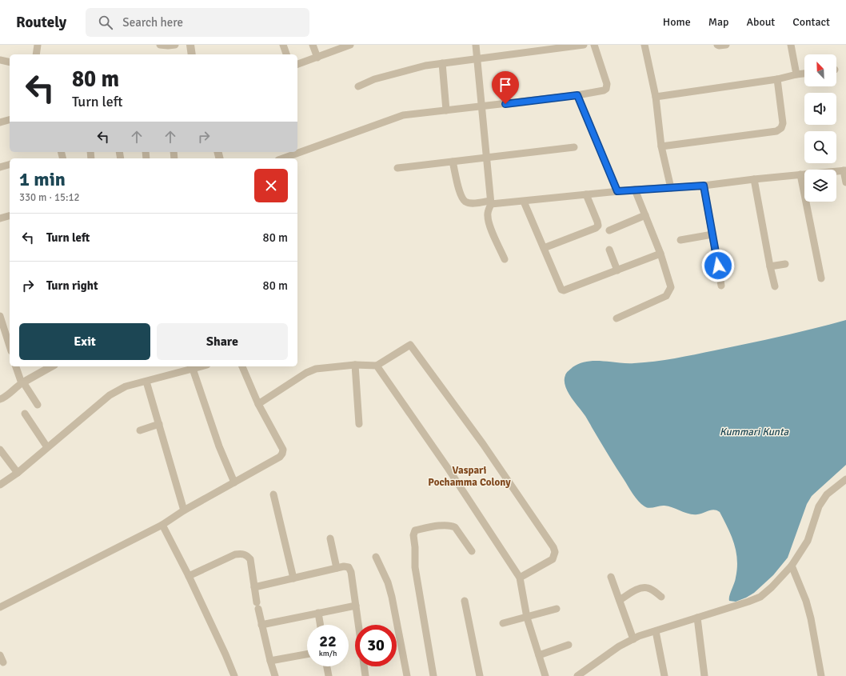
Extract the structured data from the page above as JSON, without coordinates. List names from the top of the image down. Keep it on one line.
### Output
{"districts":["Vaspari Pochamma Colony"],"water":["Kummari Kunta"],"north":"top left","page":{"header":"Routely","search":"Search here","nav":["Home","Map","About","Contact"],"turn":["80 m","Turn left"],"heading":["1 min","330 m · 15:12"],"list":[{"name":"Turn left","value":"80 m"},{"name":"Turn right","value":"80 m"}],"buttons":["Exit","Share"],"speed":"22 km/h","limit":"30"}}
